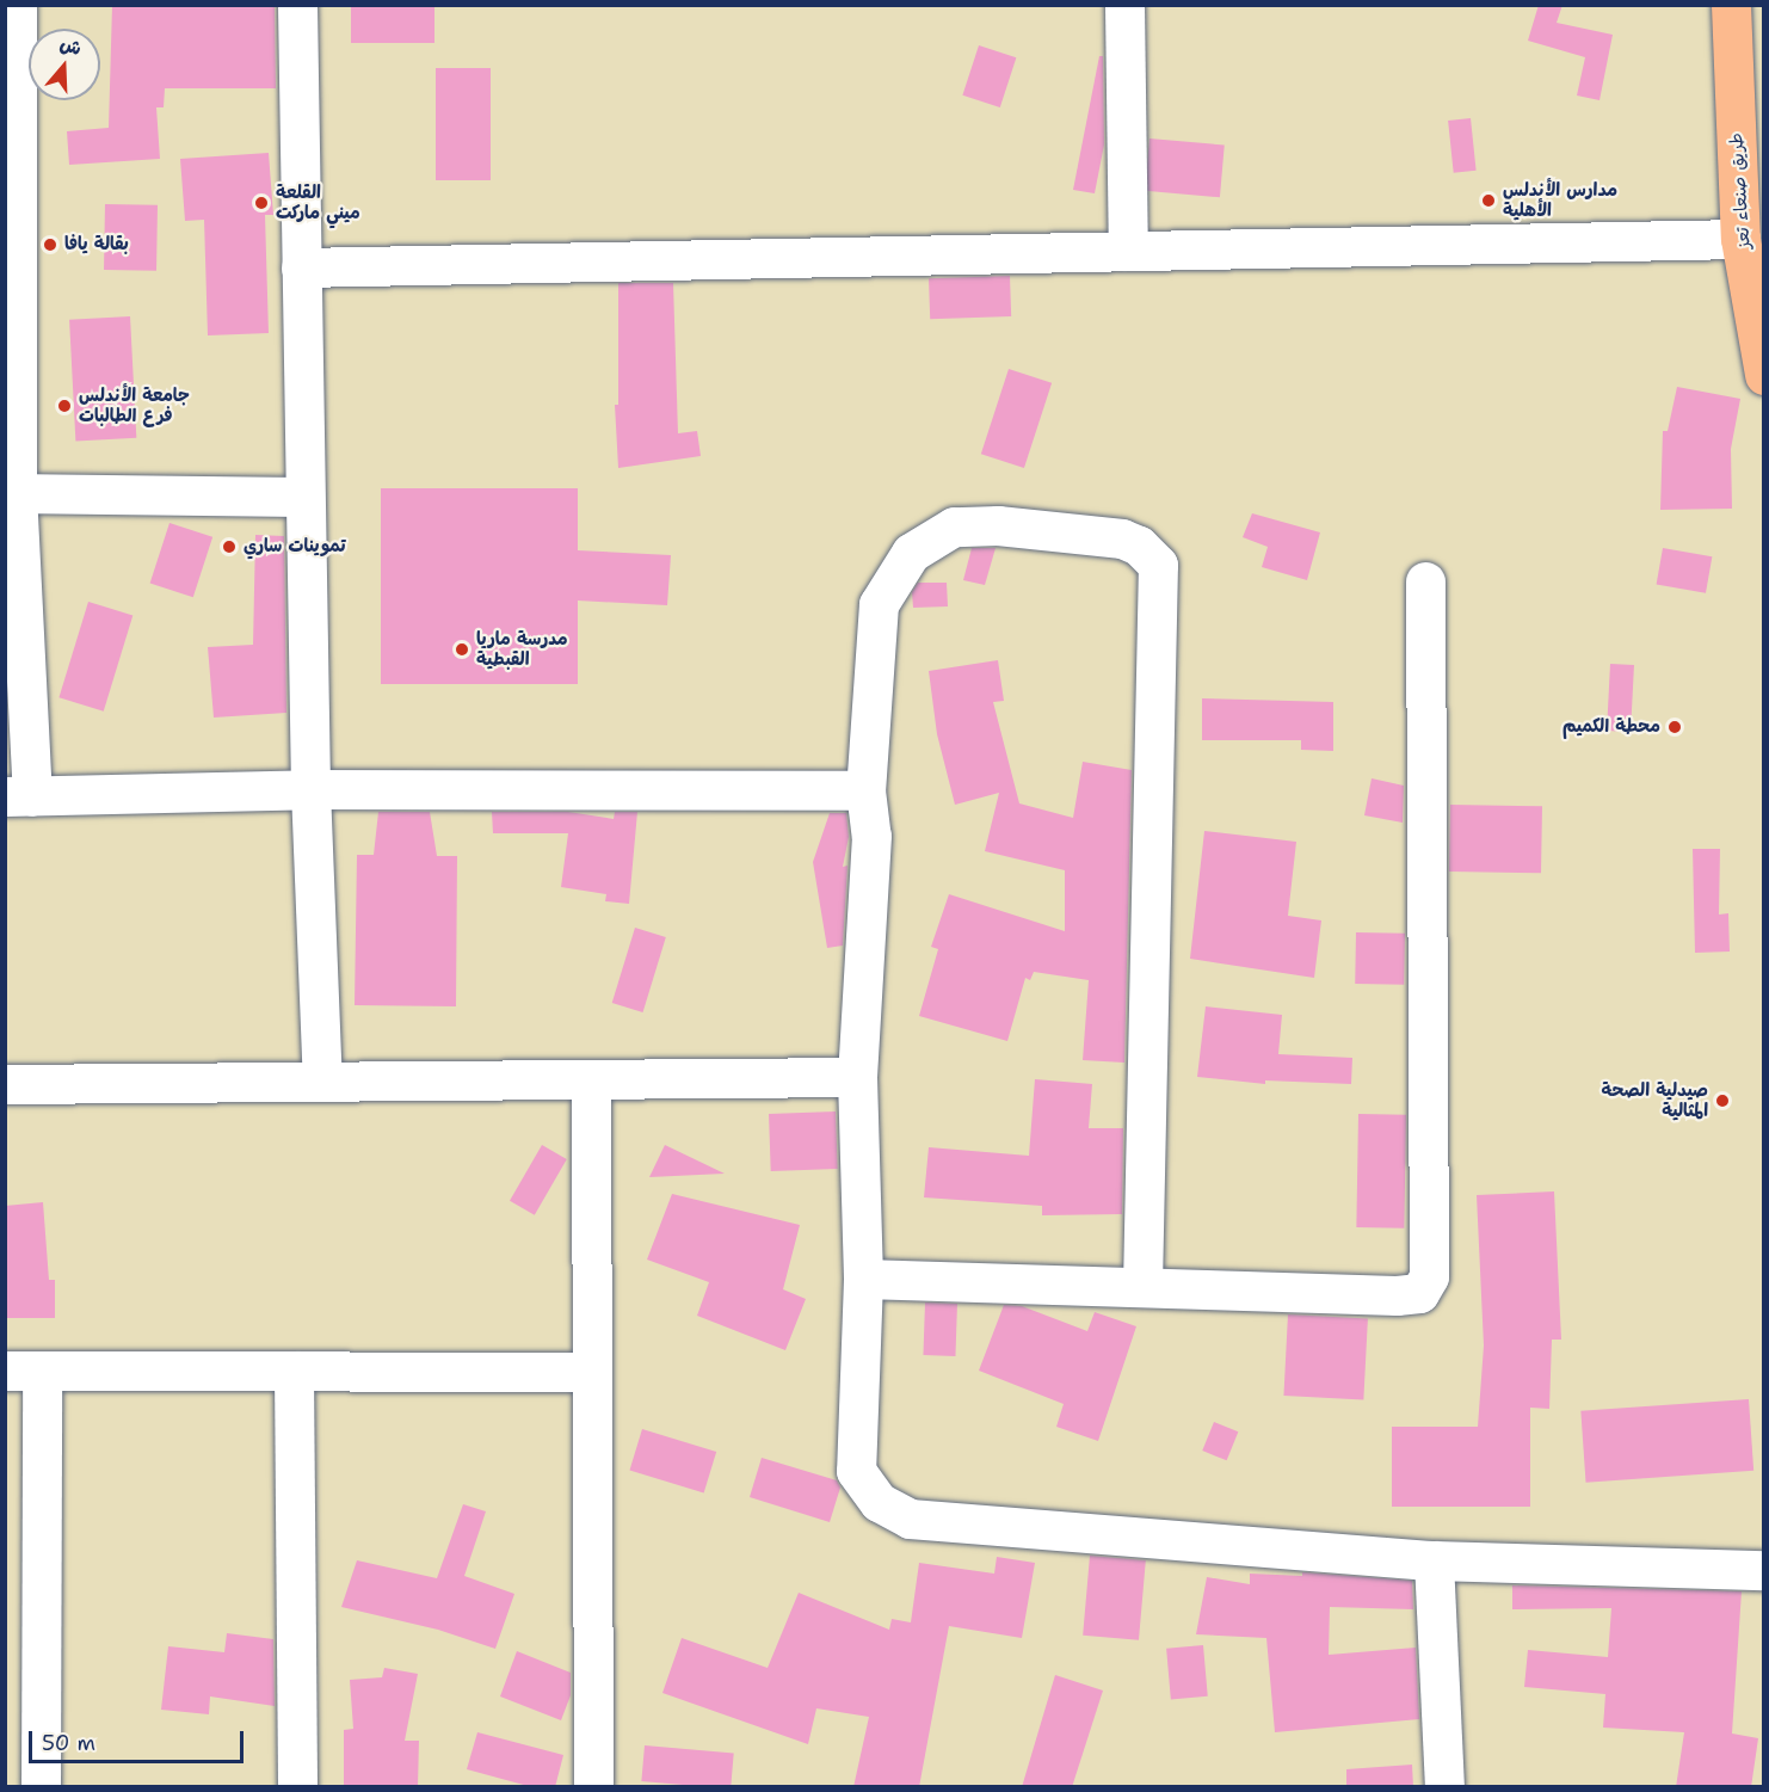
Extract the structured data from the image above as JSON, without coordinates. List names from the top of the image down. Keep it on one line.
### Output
{"streets":{"highway":["طريق صنعاء تعز"]},"places":["مدارس الأندلس الأهلية","القلعة ميني ماركت","بقالة يافا","جامعة الأندلس فرع الطالبات","تموينات ساري","مدرسة ماريا القبطية","محطة الكميم","صيدلية الصحة المثالية"],"scale_bar":"50 m","north":"top"}
